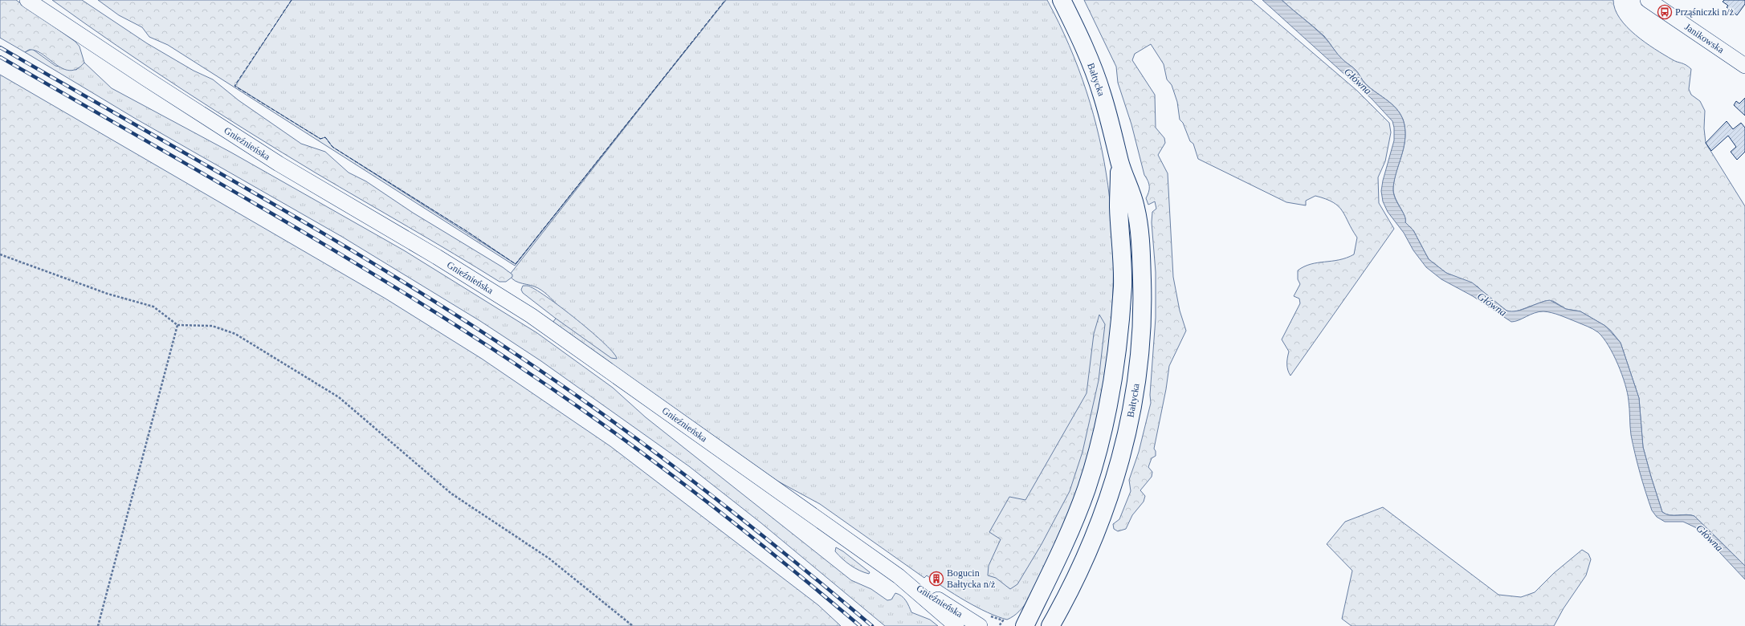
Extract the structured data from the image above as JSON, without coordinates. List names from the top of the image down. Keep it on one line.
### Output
{"streets":{"main road":["Bałtycka"],"street":["Janikowska","Gnieźnieńska"]},"water":["Główna"],"places":{"bus stop":["Prząśniczki n/ż"],"building":["Bogucin Bałtycka n/ż"]}}
